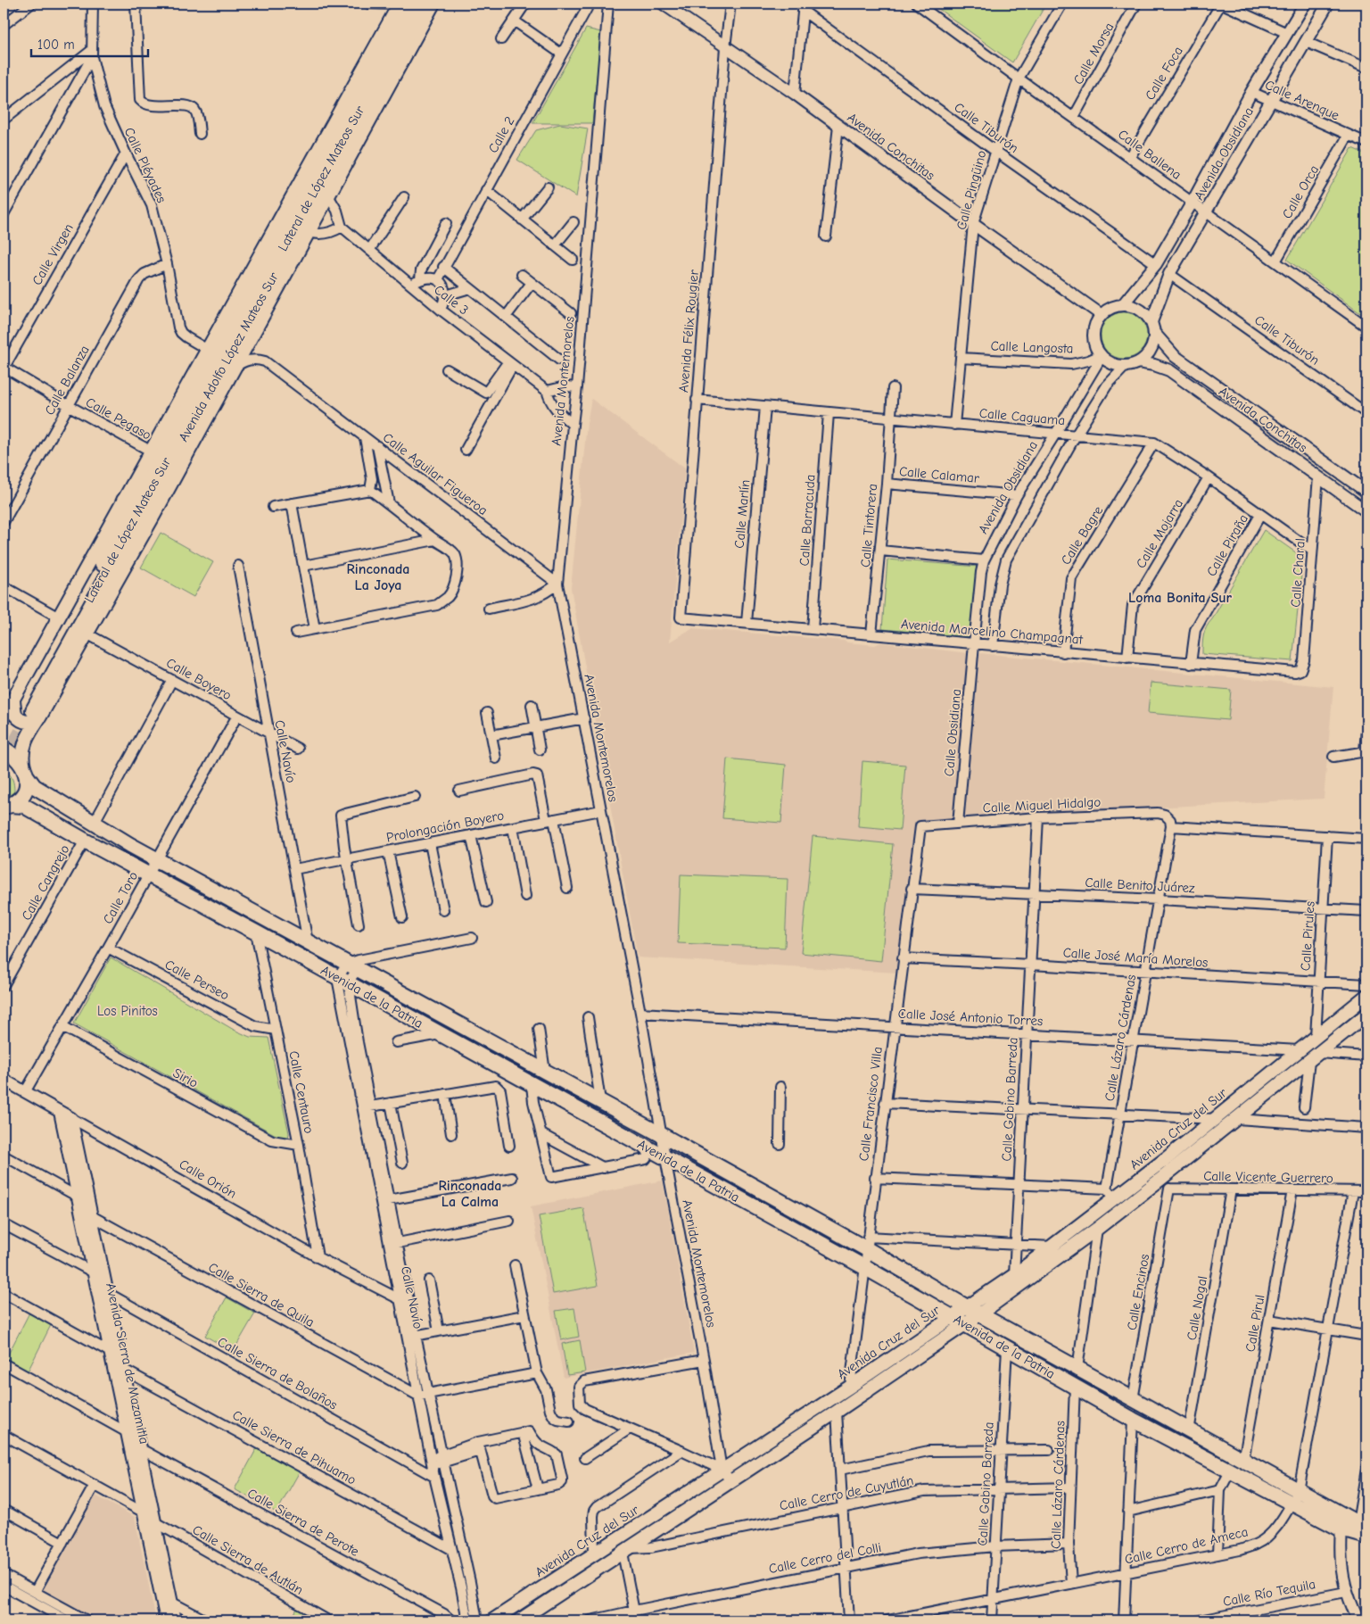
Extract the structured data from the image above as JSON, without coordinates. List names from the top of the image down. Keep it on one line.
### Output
{"streets":{"main road":["Lateral de López Mateos Sur","Avenida Adolfo López Mateos Sur","Avenida de la Patria","Avenida Cruz del Sur"],"street":["Calle Morsa","Calle Foca","Calle Arenque","Calle Tiburón","Calle 2","Avenida Conchitas","Avenida Obsidiana","Calle Ballena","Calle Pléyades","Calle Pingüino","Calle Orca","Calle Virgen","Calle 3","Avenida Félix Rougier","Calle Langosta","Calle Balanza","Avenida Montemorelos","Calle Caguama","Calle Pegaso","Calle Aguilar Figueroa","Calle Calamar","Calle Marlín","Calle Barracuda","Calle Tintorera","Calle Mojarra","Calle Bagre","Calle Piraña","Calle Charal","Avenida Marcelino Champagnat","Calle Boyero","Calle Obsidiana","Calle Navío","Calle Miguel Hidalgo","Prolongación Boyero","Calle Cangrejo","Calle Benito Juárez","Calle Toro","Calle Pirules","Calle José María Morelos","Calle Perseo","Calle José Antonio Torres","Calle Lázaro Cárdenas","Sirio","Calle Centauro","Calle Gabino Barreda","Calle Francisco Villa","Calle Vicente Guerrero","Calle Orión","Calle Encinos","Calle Sierra de Quila","Calle Nogal","Calle Pirul","Avenida Sierra de Mazamitla","Calle Sierra de Bolaños","Calle Sierra de Pihuamo","Calle Cerro de Cuyutlán","Calle Sierra de Perote","Calle Cerro de Ameca","Calle Cerro del Colli","Calle Sierra de Autlán","Calle Río Tequila"]},"crossings":[["Calle Morsa","Calle Ballena"],["Calle Foca","Calle Ballena"],["Calle Arenque","Avenida Obsidiana"],["Calle Arenque","Calle Orca"],["Calle Tiburón","Avenida Obsidiana"],["Calle Tiburón","Calle Pingüino"],["Avenida Conchitas","Avenida Obsidiana"],["Avenida Conchitas","Calle Pingüino"],["Avenida Conchitas","Avenida Félix Rougier"],["Avenida Conchitas","Calle Langosta"],["Avenida Conchitas","Calle Charal"],["Avenida Obsidiana","Calle Ballena"],["Avenida Obsidiana","Calle Langosta"],["Avenida Obsidiana","Calle Caguama"],["Avenida Obsidiana","Calle Calamar"],["Avenida Obsidiana","Avenida Marcelino Champagnat"],["Avenida Obsidiana","Calle Obsidiana"],["Calle Ballena","Calle Pingüino"],["Calle Ballena","Calle Orca"],["Calle Pléyades","Lateral de López Mateos Sur"],["Calle Pléyades","Calle Virgen"],["Calle Pléyades","Calle Balanza"],["Lateral de López Mateos Sur","Avenida Adolfo López Mateos Sur"],["Lateral de López Mateos Sur","Calle Pegaso"],["Lateral de López Mateos Sur","Calle Aguilar Figueroa"],["Lateral de López Mateos Sur","Calle Boyero"],["Lateral de López Mateos Sur","Avenida de la Patria"],["Calle Pingüino","Calle Langosta"],["Calle Pingüino","Calle Caguama"],["Calle Virgen","Calle Pegaso"],["Calle 3","Avenida Montemorelos"],["Avenida Félix Rougier","Calle Caguama"],["Avenida Félix Rougier","Avenida Marcelino Champagnat"],["Calle Balanza","Calle Pegaso"],["Avenida Montemorelos","Calle Aguilar Figueroa"],["Avenida Montemorelos","Prolongación Boyero"],["Avenida Montemorelos","Avenida de la Patria"],["Avenida Montemorelos","Calle José Antonio Torres"],["Avenida Montemorelos","Avenida Cruz del Sur"],["Calle Caguama","Calle Marlín"],["Calle Caguama","Calle Barracuda"],["Calle Caguama","Calle Tintorera"],["Calle Caguama","Calle Mojarra"],["Calle Caguama","Calle Bagre"],["Calle Caguama","Calle Piraña"],["Calle Caguama","Calle Charal"],["Calle Calamar","Calle Tintorera"],["Calle Marlín","Avenida Marcelino Champagnat"],["Calle Barracuda","Avenida Marcelino Champagnat"],["Calle Tintorera","Avenida Marcelino Champagnat"],["Calle Mojarra","Avenida Marcelino Champagnat"],["Calle Bagre","Avenida Marcelino Champagnat"],["Calle Piraña","Avenida Marcelino Champagnat"],["Calle Charal","Avenida Marcelino Champagnat"],["Avenida Marcelino Champagnat","Calle Obsidiana"],["Calle Boyero","Calle Navío"],["Calle Boyero","Calle Toro"],["Calle Obsidiana","Calle Miguel Hidalgo"],["Calle Navío","Prolongación Boyero"],["Calle Navío","Avenida de la Patria"],["Calle Navío","Calle Orión"],["Calle Navío","Calle Sierra de Quila"],["Calle Navío","Calle Sierra de Bolaños"],["Calle Navío","Calle Sierra de Pihuamo"],["Calle Miguel Hidalgo","Calle Lázaro Cárdenas"],["Calle Miguel Hidalgo","Calle Gabino Barreda"],["Calle Miguel Hidalgo","Calle Francisco Villa"],["Calle Cangrejo","Avenida de la Patria"],["Calle Benito Juárez","Calle Pirules"],["Calle Benito Juárez","Calle Lázaro Cárdenas"],["Calle Benito Juárez","Calle Gabino Barreda"],["Calle Benito Juárez","Calle Francisco Villa"],["Calle Toro","Calle Perseo"],["Calle Toro","Avenida de la Patria"],["Calle Toro","Sirio"],["Calle Toro","Calle Orión"],["Calle Pirules","Calle José María Morelos"],["Calle Pirules","Avenida Cruz del Sur"],["Calle José María Morelos","Calle Lázaro Cárdenas"],["Calle José María Morelos","Calle Gabino Barreda"],["Calle José María Morelos","Calle Francisco Villa"],["Calle Perseo","Calle Centauro"],["Avenida de la Patria","Calle Lázaro Cárdenas"],["Avenida de la Patria","Calle Centauro"],["Avenida de la Patria","Calle Gabino Barreda"],["Avenida de la Patria","Calle Francisco Villa"],["Avenida de la Patria","Avenida Cruz del Sur"],["Avenida de la Patria","Calle Encinos"],["Avenida de la Patria","Calle Nogal"],["Avenida de la Patria","Calle Pirul"],["Avenida de la Patria","Calle Cerro de Ameca"],["Calle José Antonio Torres","Calle Lázaro Cárdenas"],["Calle José Antonio Torres","Calle Gabino Barreda"],["Calle José Antonio Torres","Calle Francisco Villa"],["Calle José Antonio Torres","Avenida Cruz del Sur"],["Calle Lázaro Cárdenas","Avenida Cruz del Sur"],["Calle Lázaro Cárdenas","Calle Cerro de Cuyutlán"],["Calle Lázaro Cárdenas","Calle Cerro de Ameca"],["Calle Lázaro Cárdenas","Calle Cerro del Colli"],["Sirio","Calle Centauro"],["Calle Centauro","Calle Orión"],["Calle Gabino Barreda","Avenida Cruz del Sur"],["Calle Gabino Barreda","Calle Cerro de Cuyutlán"],["Calle Gabino Barreda","Calle Cerro de Ameca"],["Calle Gabino Barreda","Calle Cerro del Colli"],["Calle Francisco Villa","Avenida Cruz del Sur"],["Avenida Cruz del Sur","Calle Cerro de Cuyutlán"],["Calle Vicente Guerrero","Calle Encinos"],["Calle Vicente Guerrero","Calle Nogal"],["Calle Vicente Guerrero","Calle Pirul"],["Calle Vicente Guerrero","Calle Cerro de Ameca"],["Calle Orión","Avenida Sierra de Mazamitla"],["Calle Sierra de Quila","Avenida Sierra de Mazamitla"],["Avenida Sierra de Mazamitla","Calle Sierra de Bolaños"],["Avenida Sierra de Mazamitla","Calle Sierra de Pihuamo"],["Avenida Sierra de Mazamitla","Calle Sierra de Perote"],["Avenida Sierra de Mazamitla","Calle Sierra de Autlán"]],"districts":["Rinconada La Joya","Loma Bonita Sur","Rinconada La Calma"],"parks":["Los Pinitos"],"scale_bar":"100 m"}
